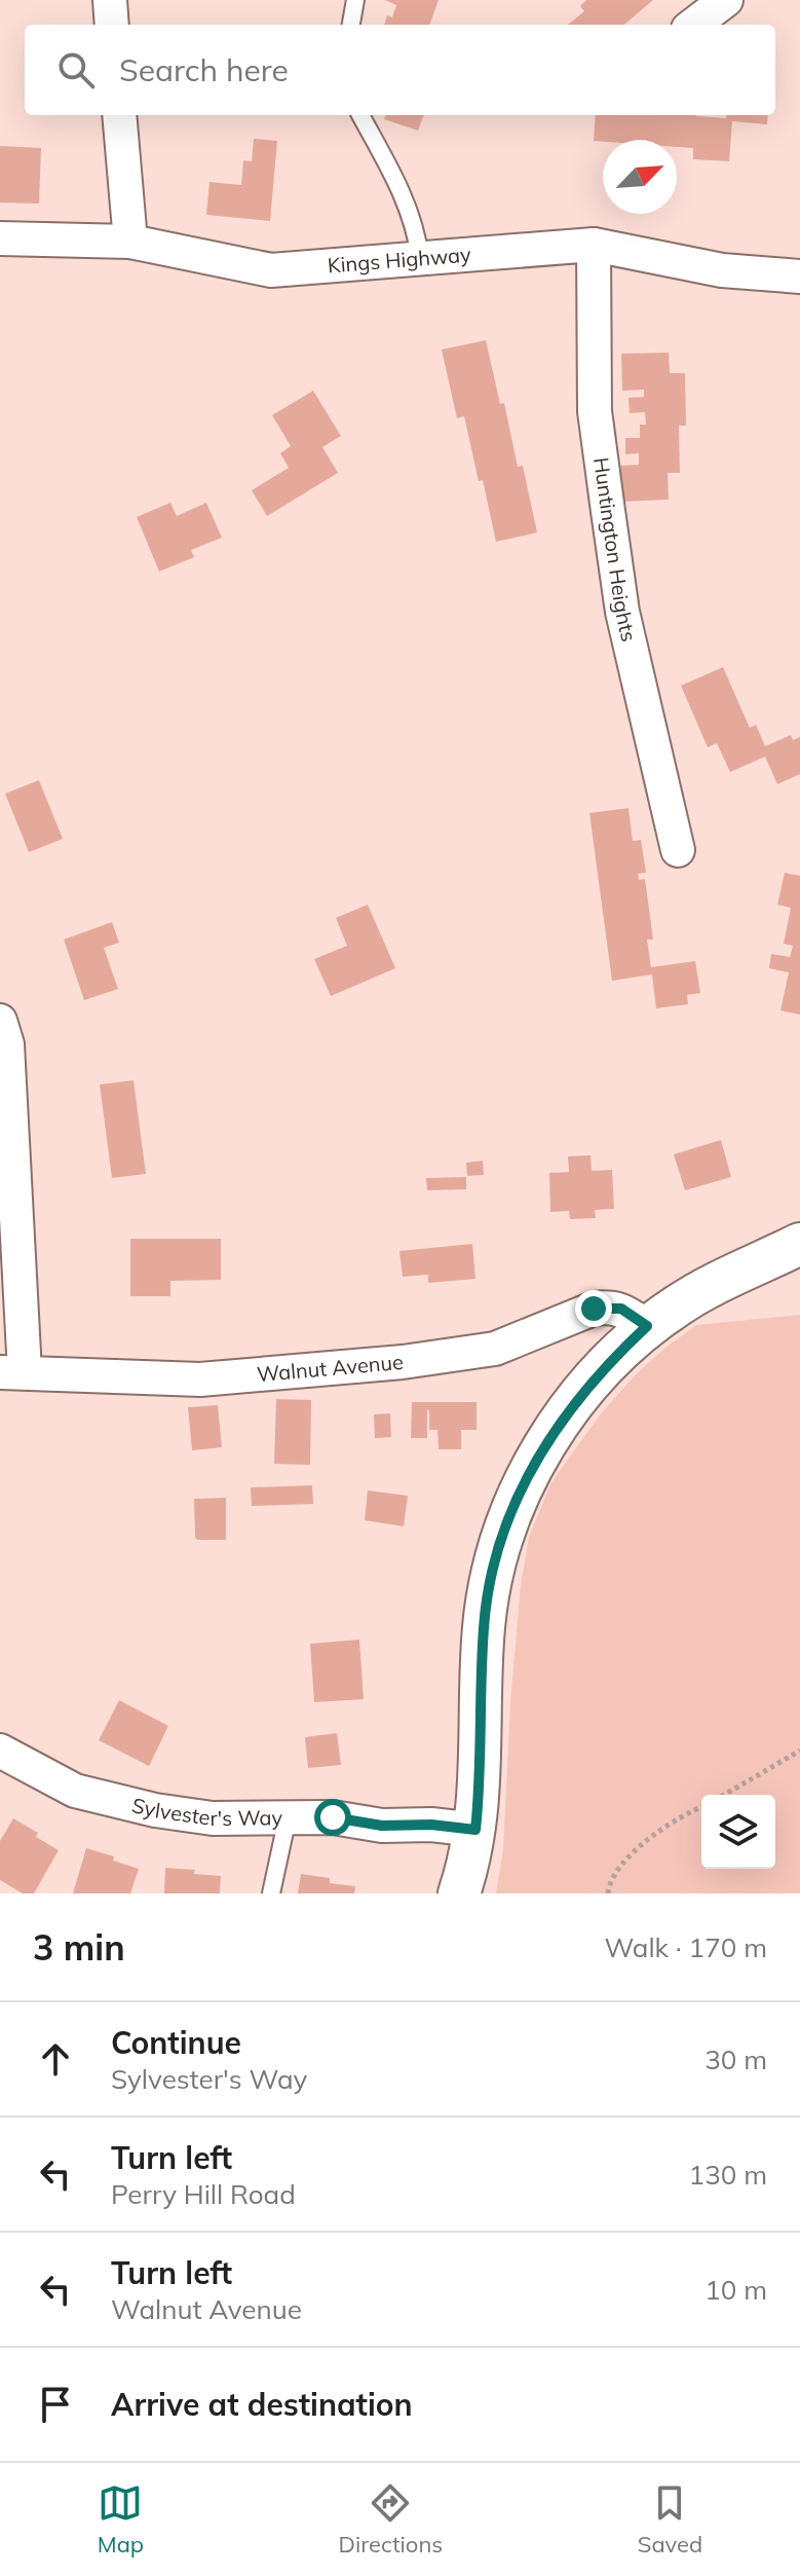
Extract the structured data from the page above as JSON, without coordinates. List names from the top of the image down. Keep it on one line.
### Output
{"streets":{"street":["Kings Highway","Huntington Heights","Walnut Avenue","Sylvester's Way"]},"crossings":[["Kings Highway","Huntington Heights"]],"north":"top right","page":{"search":"Search here","heading":["3 min","Walk · 170 m"],"list":[["Continue","Sylvester's Way","30 m"],["Turn left","Perry Hill Road","130 m"],["Turn left","Walnut Avenue","10 m"],"Arrive at destination"],"nav":["Map","Directions","Saved"]}}
